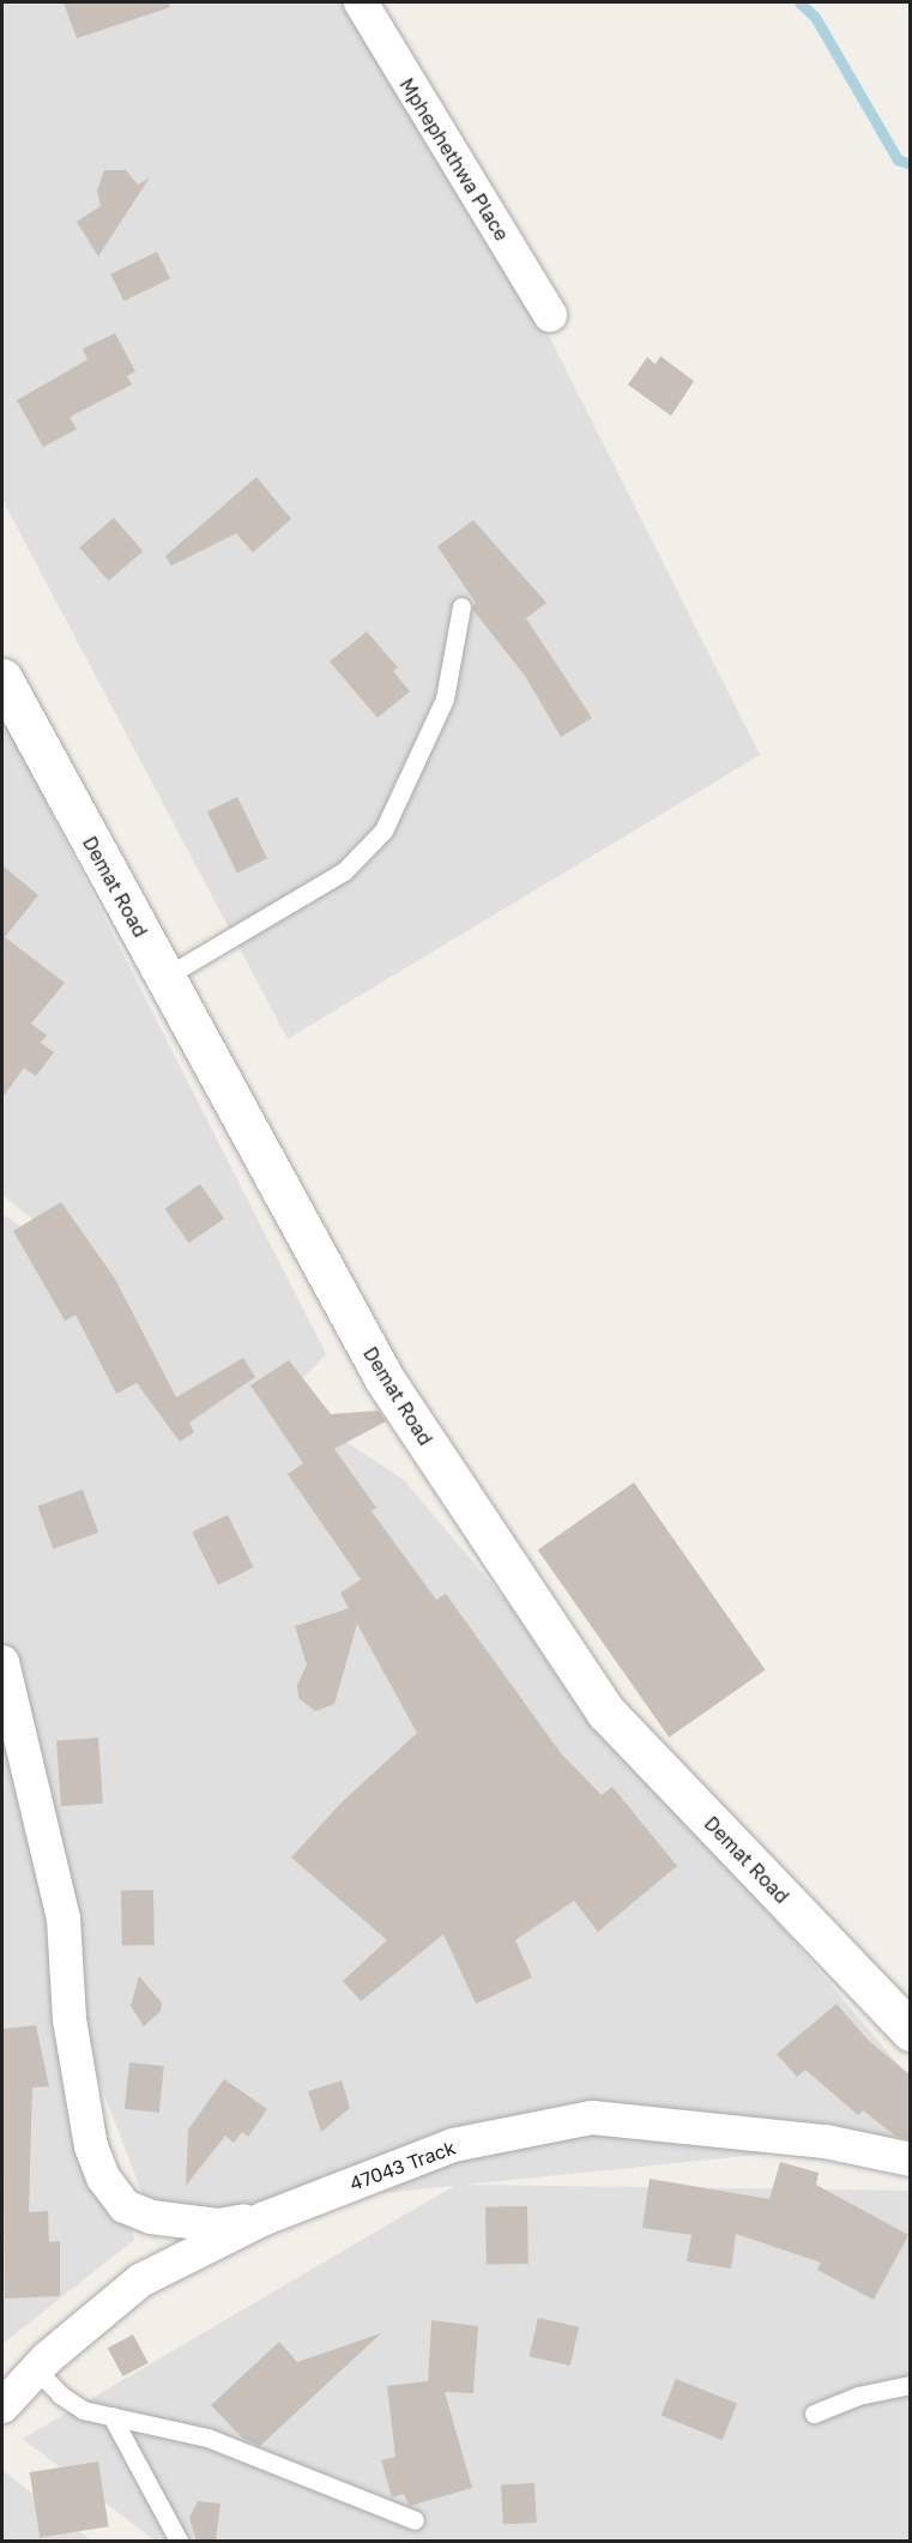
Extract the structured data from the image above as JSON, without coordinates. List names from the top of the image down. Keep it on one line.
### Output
{"streets":{"street":["Mphephethwa Place","Demat Road","47043 Track"]}}
